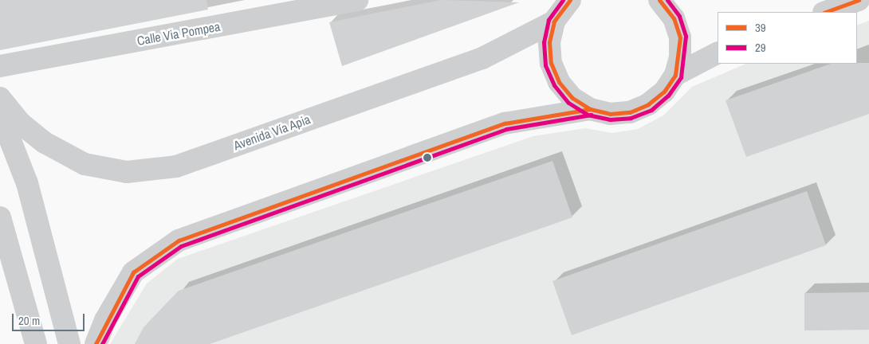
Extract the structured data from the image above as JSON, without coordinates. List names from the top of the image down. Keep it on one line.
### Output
{"streets":{"street":["Calle Via Pompea","Avenida Vía Apia"]},"lines":["transit line 39","transit line 29"],"legend":["39","29"],"scale_bar":"20 m"}
